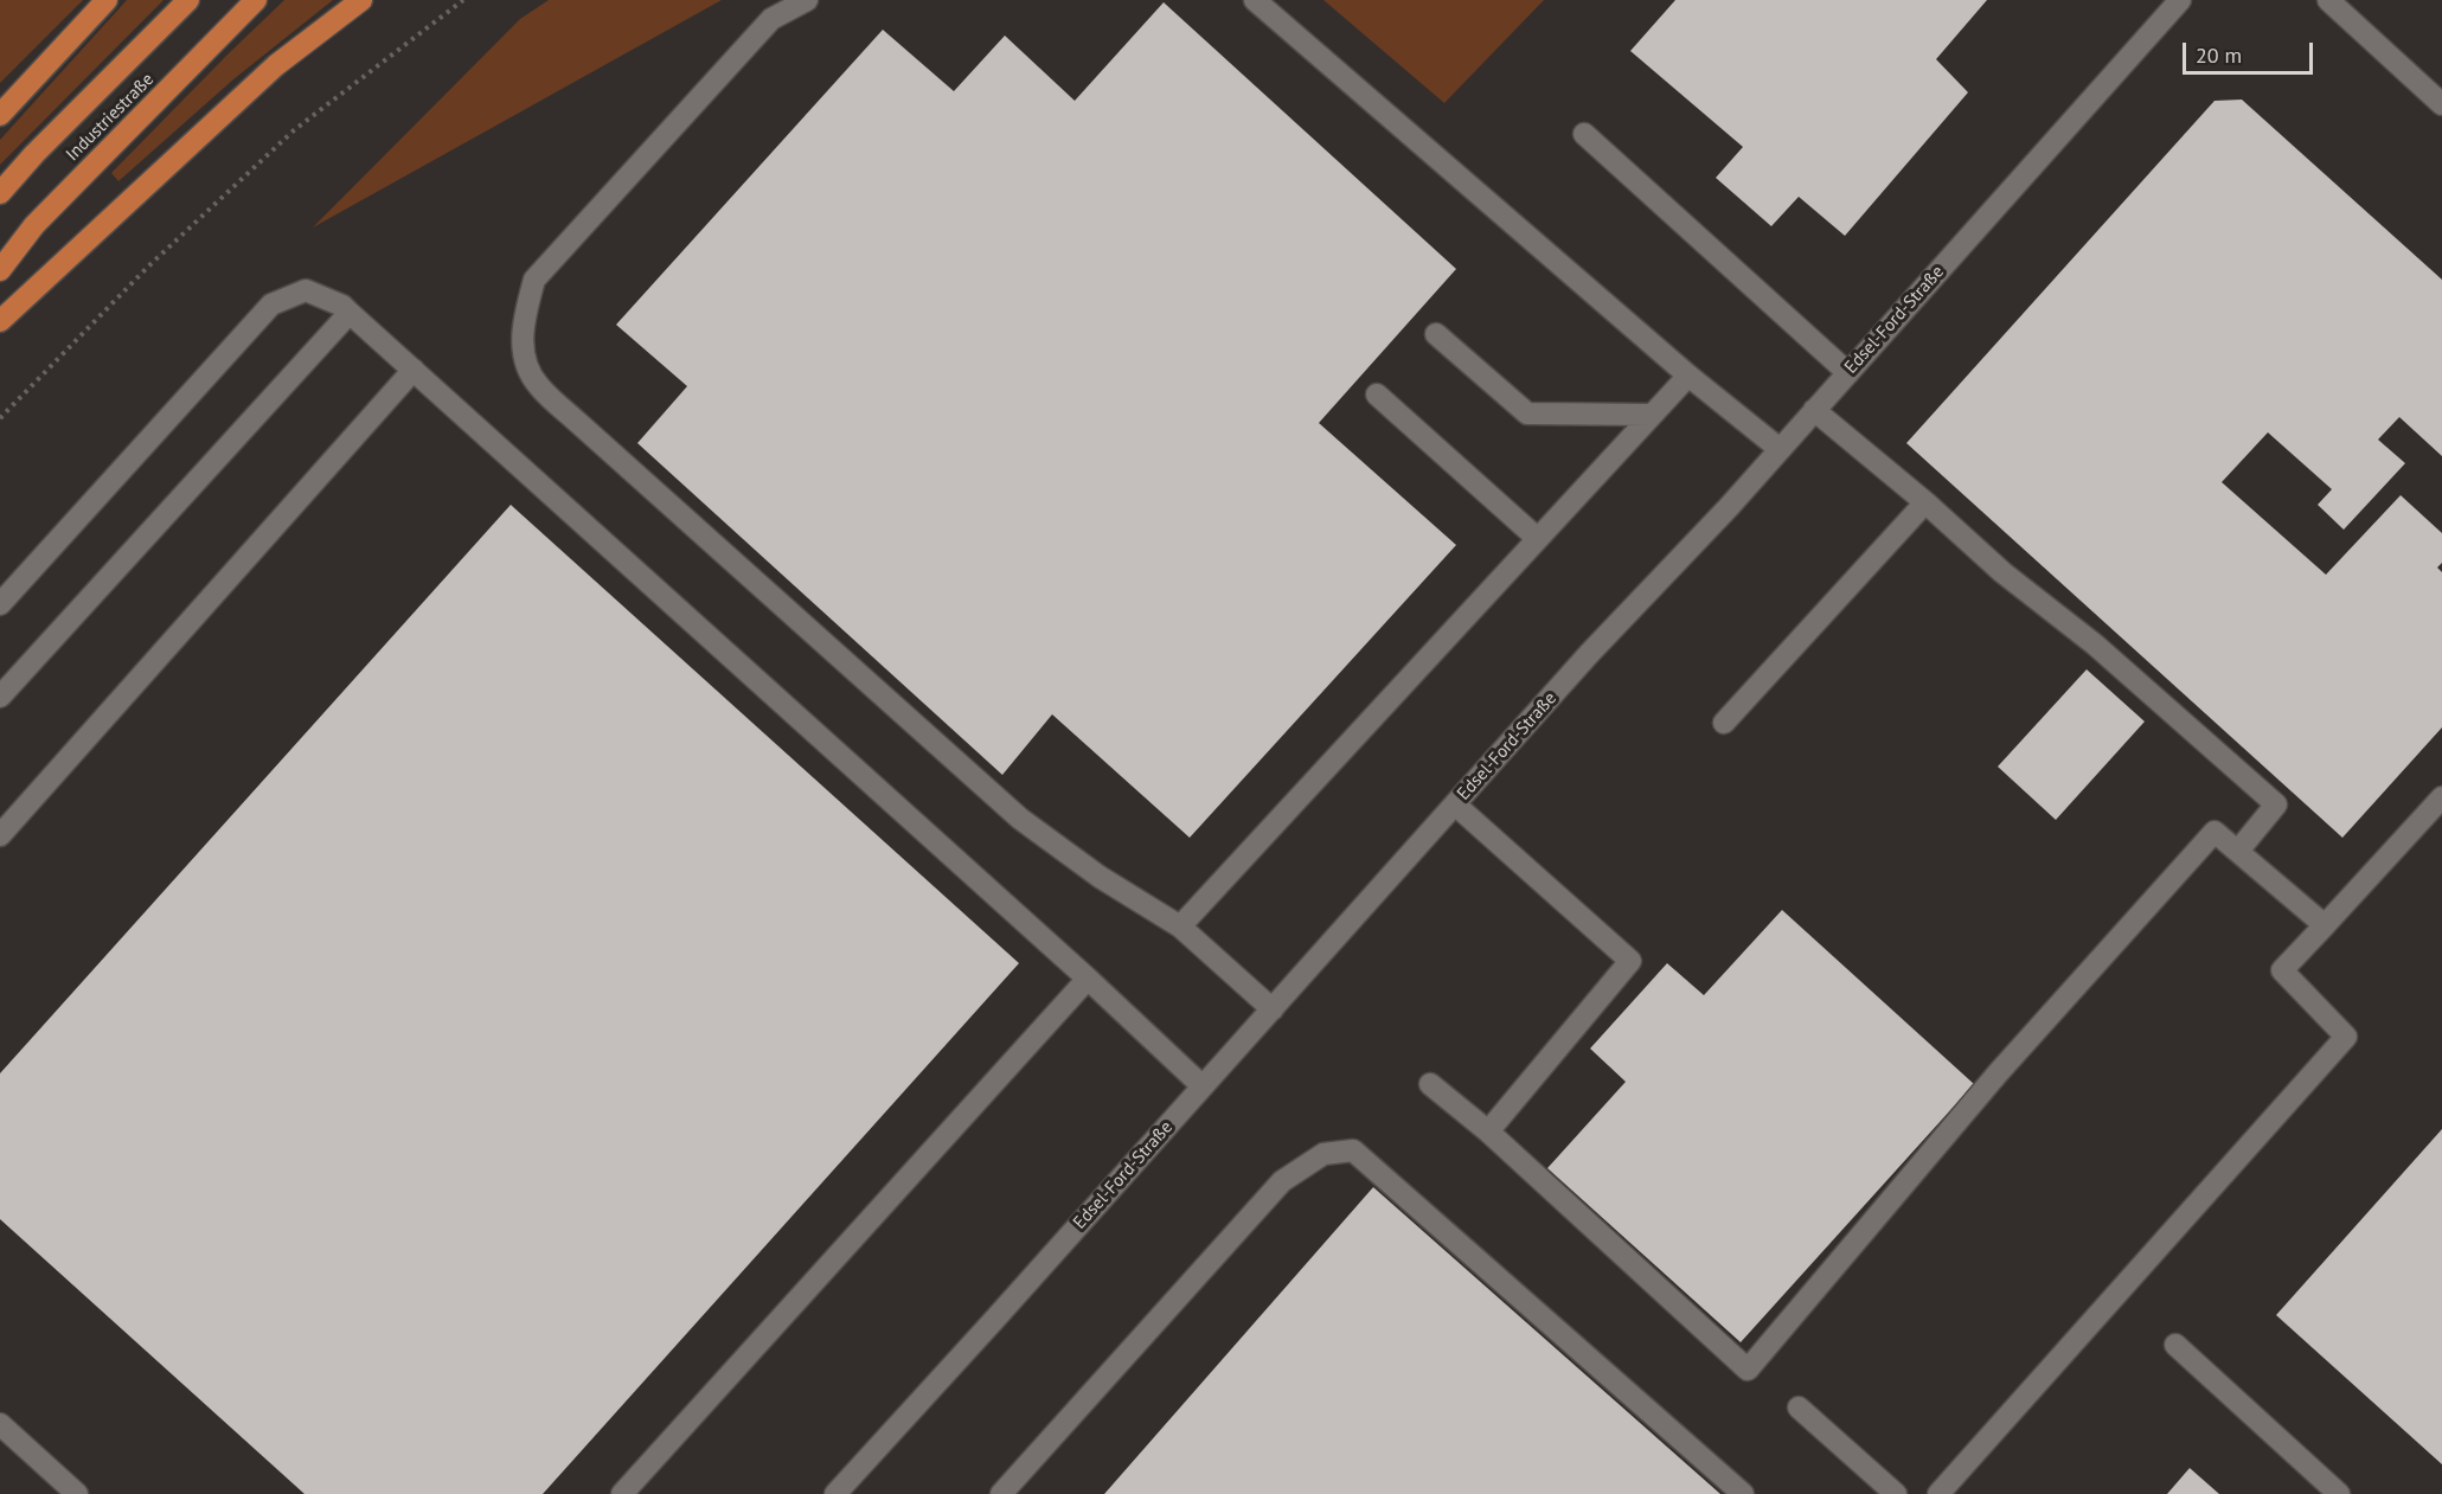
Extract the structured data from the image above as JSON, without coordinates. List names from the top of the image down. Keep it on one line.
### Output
{"streets":{"highway":["Industriestraße"],"street":["Edsel-Ford-Straße"]},"scale_bar":"20 m"}
